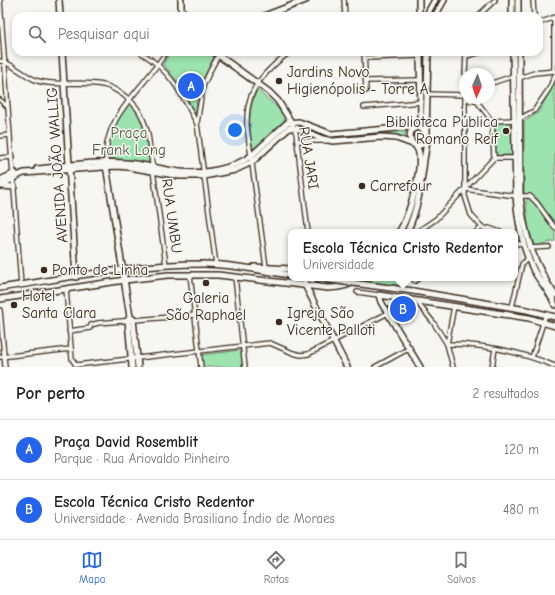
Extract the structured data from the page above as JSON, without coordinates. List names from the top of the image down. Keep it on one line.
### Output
{"streets":{"main road":["RUA JARI","AVENIDA JOÃO WALLIG"],"street":["RUA UMBU"]},"crossings":[["AVENIDA JOÃO WALLIG","RUA UMBU"]],"parks":["Praça Frank Long"],"places":["Jardins Novo Higienópolis - Torre A","Biblioteca Pública Romano Reif","Carrefour","Ponto de Linha","Galeria São Raphael","Hotel Santa Clara","Igreja São Vicente Palloti"],"north":"bottom","page":{"search":"Pesquisar aqui","pins":["A","B"],"popup":["Escola Técnica Cristo Redentor","Universidade"],"heading":["Por perto","2 resultados"],"list":[{"mark":"A","name":"Praça David Rosemblit","note":"Parque · Rua Ariovaldo Pinheiro","value":"120 m"},{"mark":"B","name":"Escola Técnica Cristo Redentor","note":"Universidade · Avenida Brasiliano Índio de Moraes","value":"480 m"}],"nav":["Mapa","Rotas","Salvos"]}}
